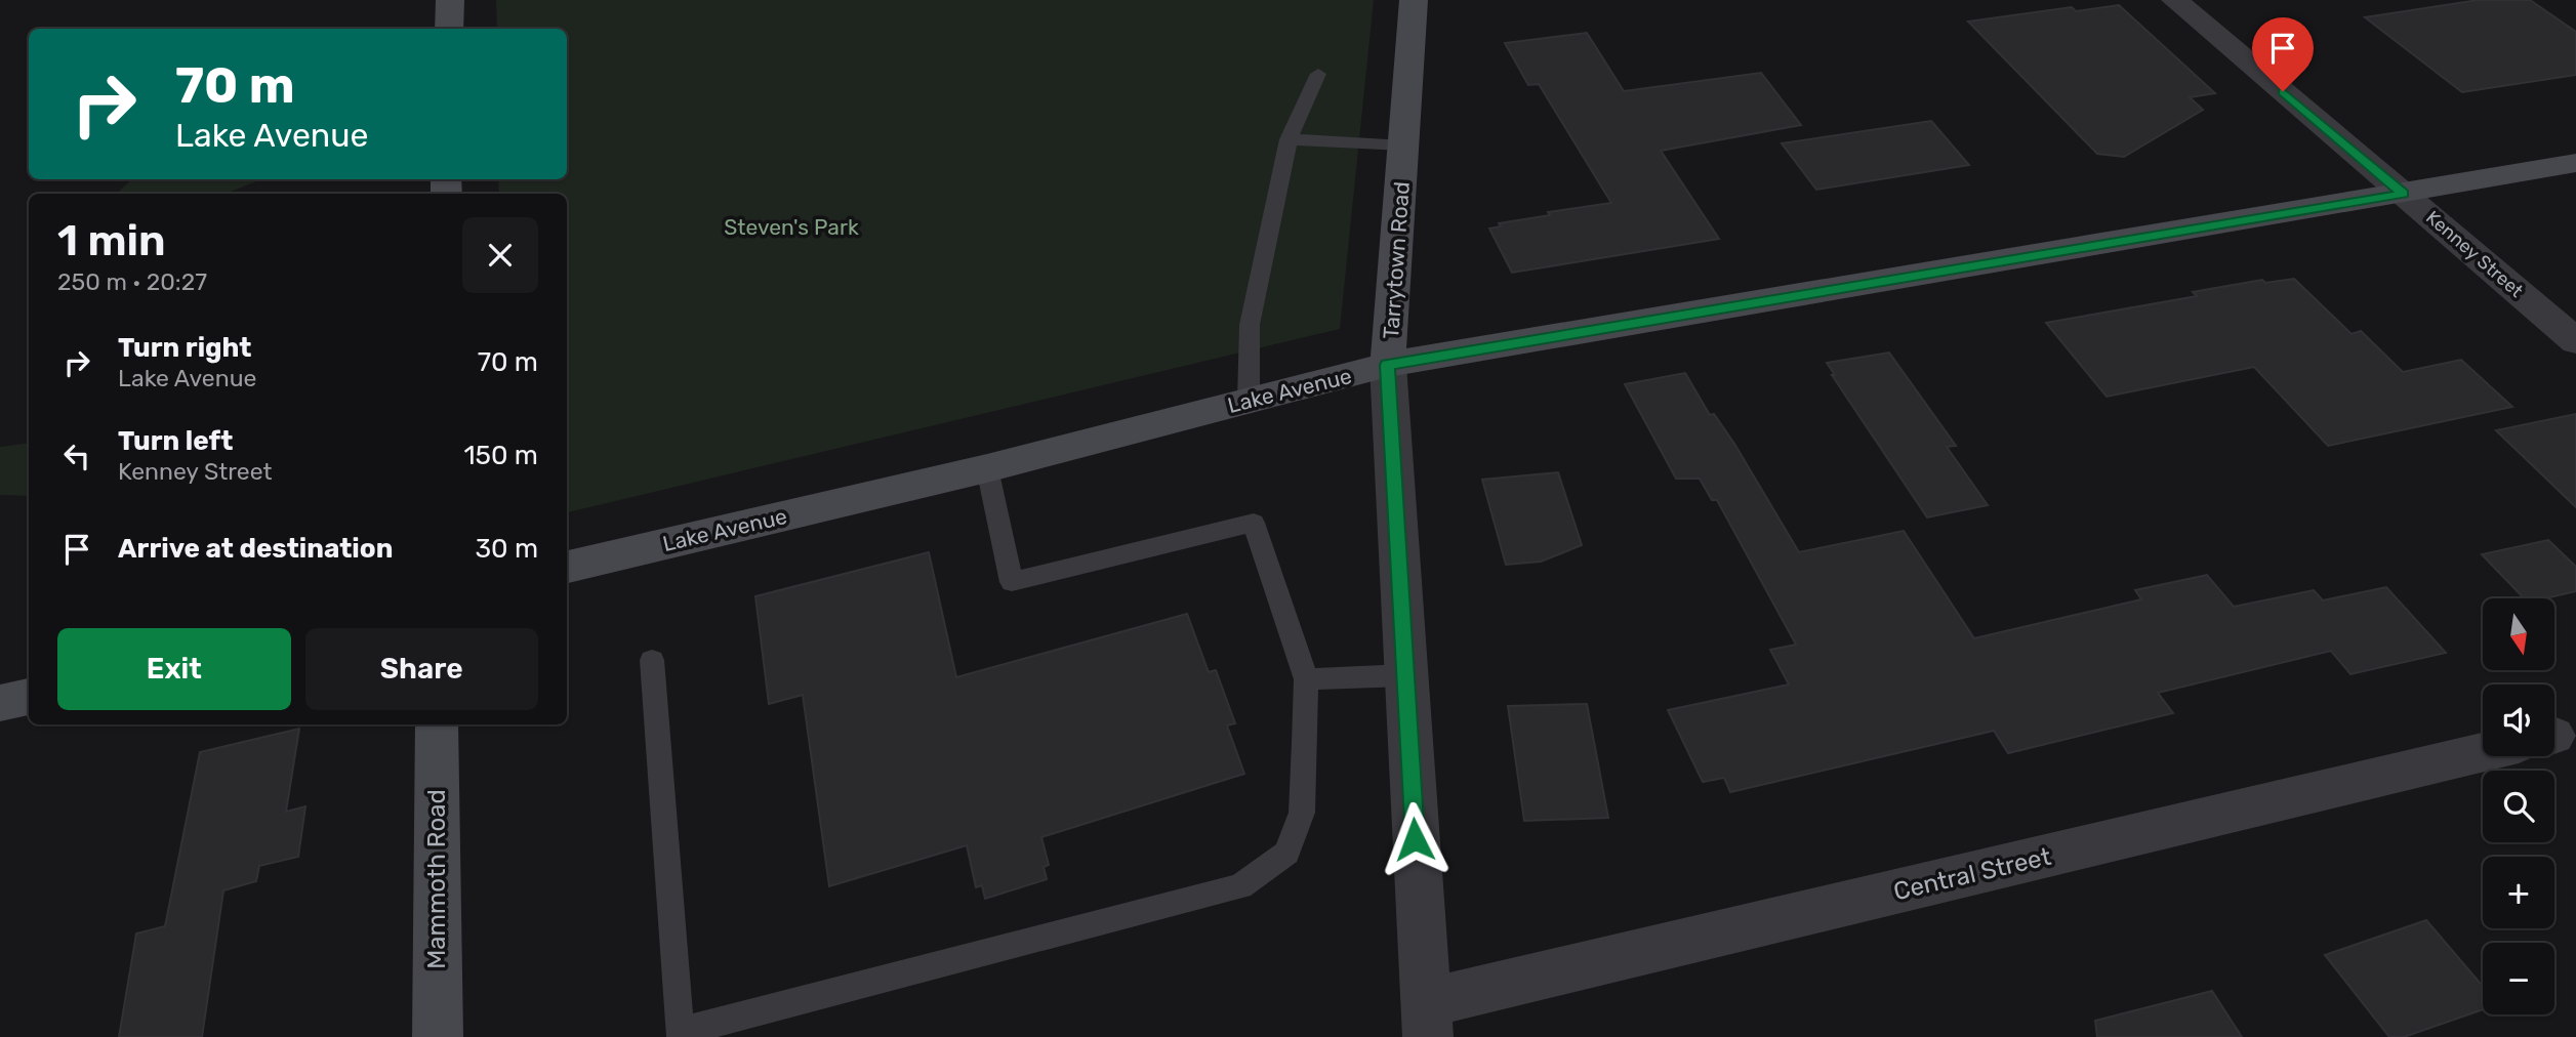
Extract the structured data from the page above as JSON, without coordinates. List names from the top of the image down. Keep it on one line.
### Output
{"streets":{"street":["Kenney Street","Tarrytown Road","Lake Avenue","Central Street","Mammoth Road"]},"crossings":[["Kenney Street","Lake Avenue"],["Tarrytown Road","Lake Avenue"],["Tarrytown Road","Central Street"]],"parks":["Steven's Park"],"north":"bottom","page":{"turn":["70 m","Lake Avenue"],"heading":["1 min","250 m · 20:27"],"list":[{"name":"Turn right","note":"Lake Avenue","value":"70 m"},{"name":"Turn left","note":"Kenney Street","value":"150 m"},{"name":"Arrive at destination","value":"30 m"}],"map_buttons":["+","−"],"buttons":["Exit","Share"]}}
